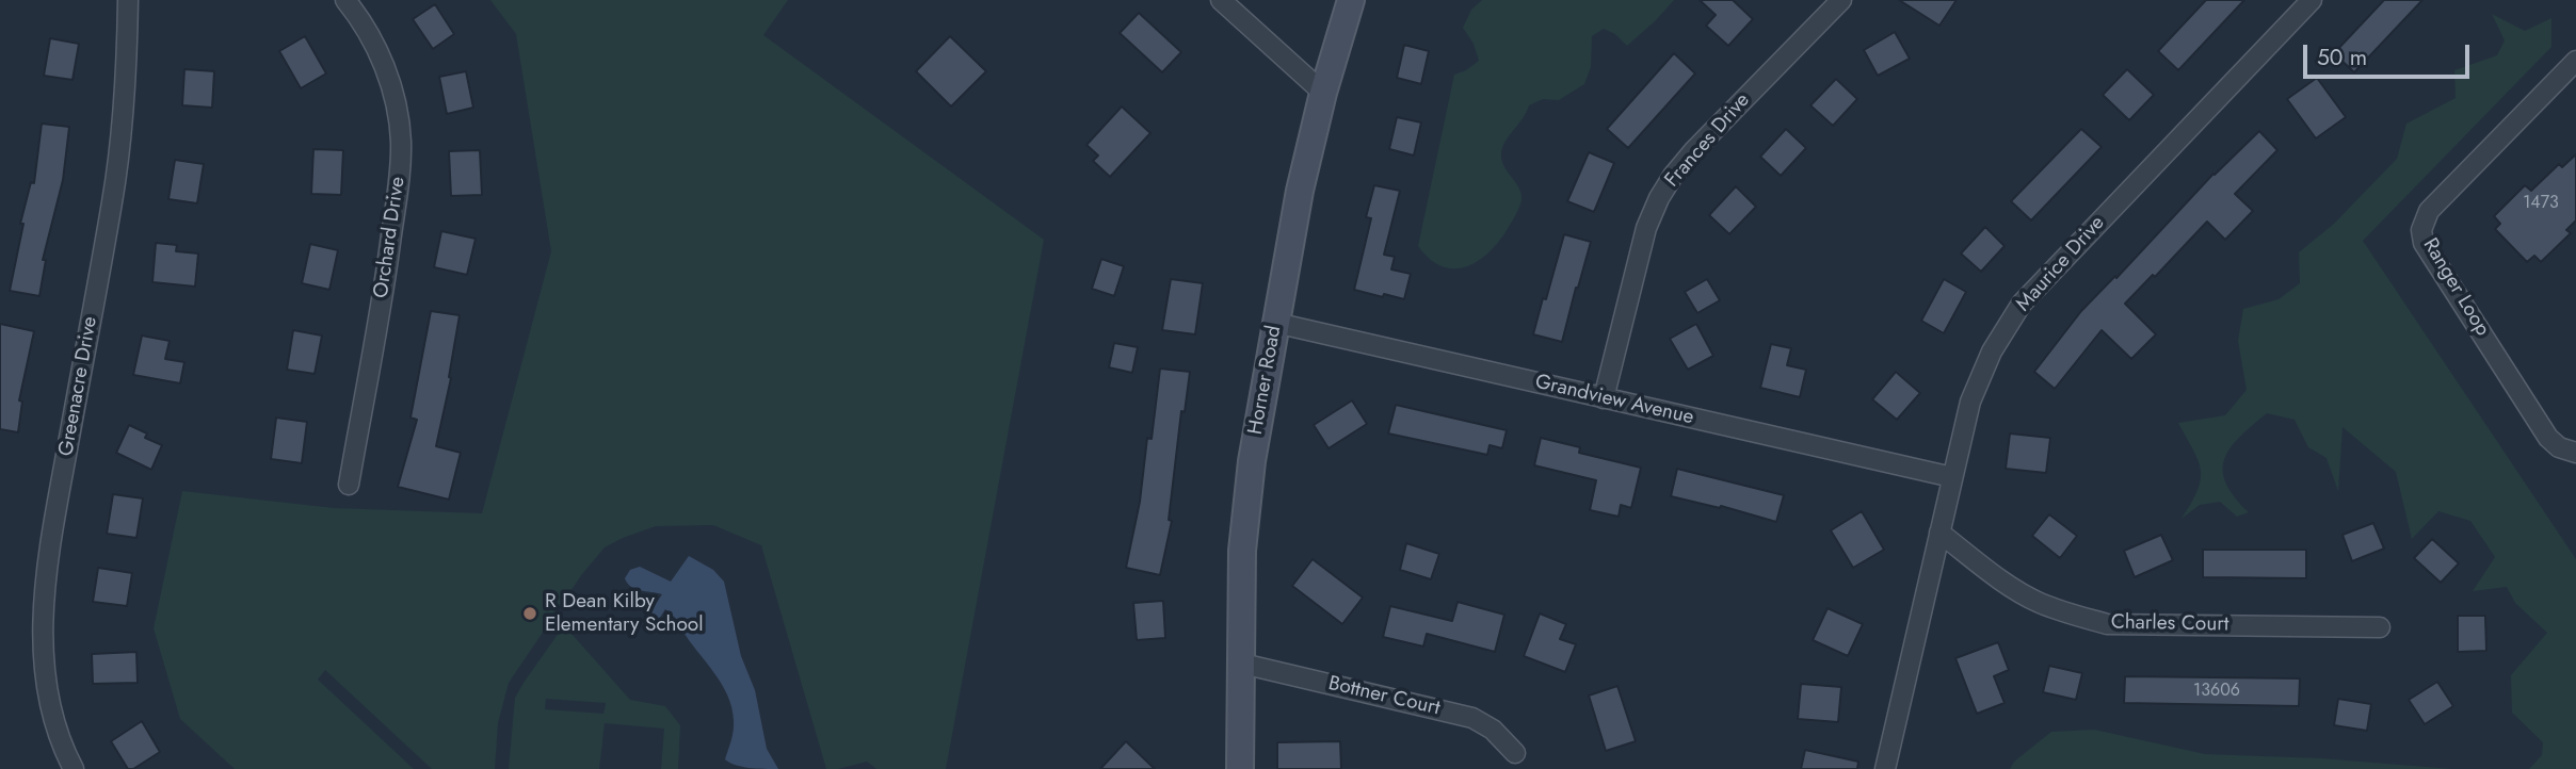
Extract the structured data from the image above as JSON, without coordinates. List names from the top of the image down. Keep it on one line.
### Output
{"streets":{"main road":["Horner Road"],"street":["Frances Drive","Orchard Drive","Maurice Drive","Ranger Loop","Greenacre Drive","Grandview Avenue","Charles Court","Bottner Court"]},"crossings":[["Frances Drive","Grandview Avenue"],["Maurice Drive","Grandview Avenue"],["Maurice Drive","Charles Court"],["Horner Road","Grandview Avenue"],["Horner Road","Bottner Court"]],"places":["R Dean Kilby Elementary School"],"house_numbers":["1473","13606"],"scale_bar":"50 m"}
